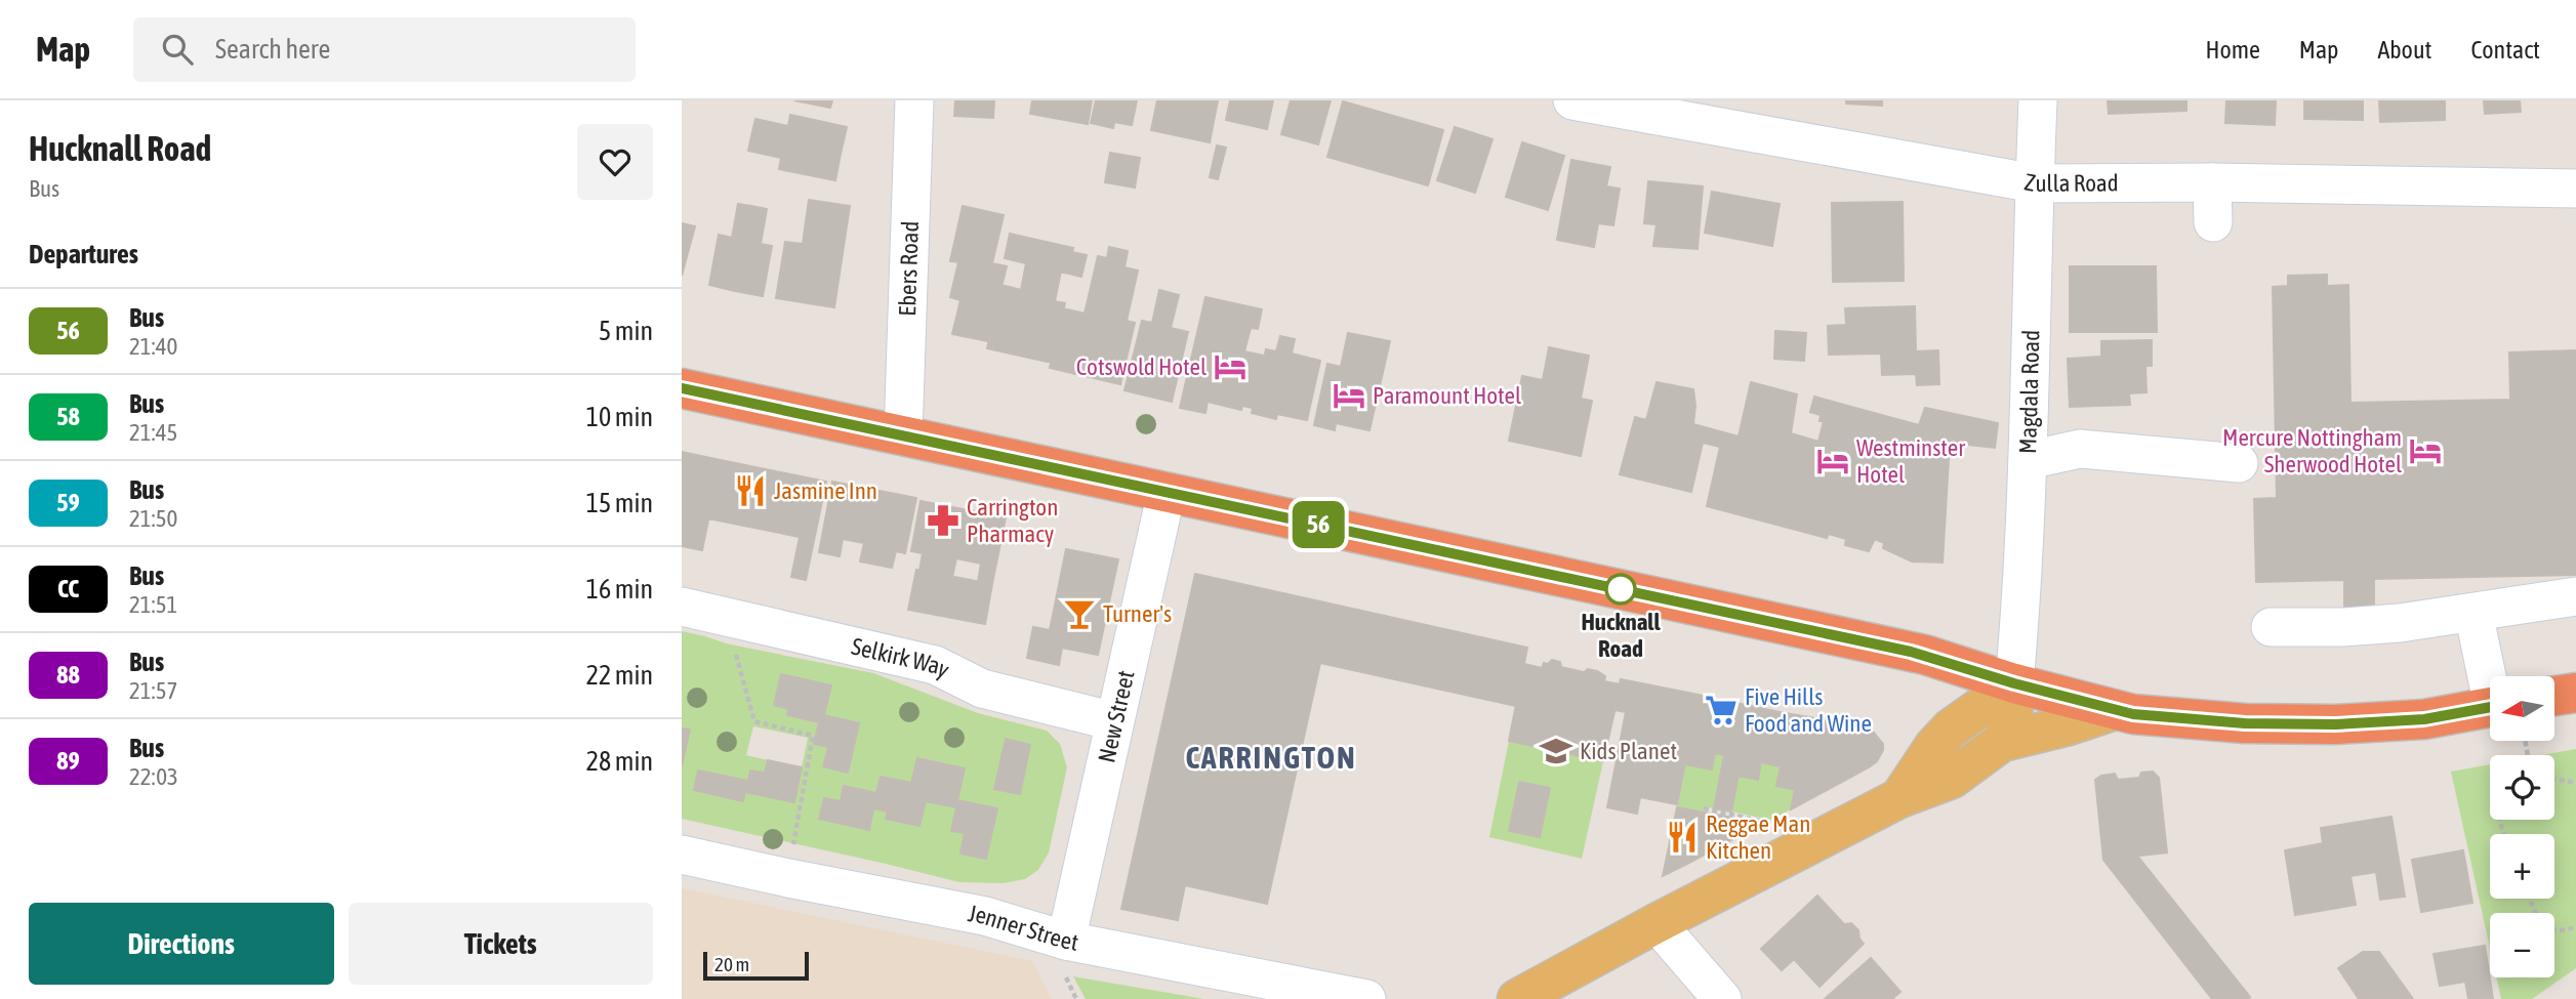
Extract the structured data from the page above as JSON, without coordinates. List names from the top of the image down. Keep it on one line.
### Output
{"streets":{"street":["Zulla Road","Ebers Road","Magdala Road","Selkirk Way","New Street","Jenner Street"]},"crossings":[["Zulla Road","Magdala Road"],["Selkirk Way","New Street"],["New Street","Jenner Street"]],"districts":["CARRINGTON"],"places":{"hotel":["Cotswold Hotel","Paramount Hotel","Mercure Nottingham Sherwood Hotel","Westminster Hotel"],"restaurant":["Jasmine Inn","Reggae Man Kitchen"],"pharmacy":["Carrington Pharmacy"],"other":["Hucknall Road"],"bar":["Turner's"],"supermarket":["Five Hills Food and Wine"],"school or university":["Kids Planet"]},"lines":["bus line 56"],"scale_bar":"20 m","north":"left","page":{"header":"Map","search":"Search here","nav":["Home","Map","About","Contact"],"heading":[["Hucknall Road","Bus"],"Departures"],"on_map":"56","list":[{"mark":"56","name":"Bus","note":"21:40","value":"5 min"},{"mark":"58","name":"Bus","note":"21:45","value":"10 min"},{"mark":"59","name":"Bus","note":"21:50","value":"15 min"},{"mark":"CC","name":"Bus","note":"21:51","value":"16 min"},{"mark":"88","name":"Bus","note":"21:57","value":"22 min"},{"mark":"89","name":"Bus","note":"22:03","value":"28 min"}],"map_buttons":["+","−"],"buttons":["Directions","Tickets"],"scale":"20 m"}}
